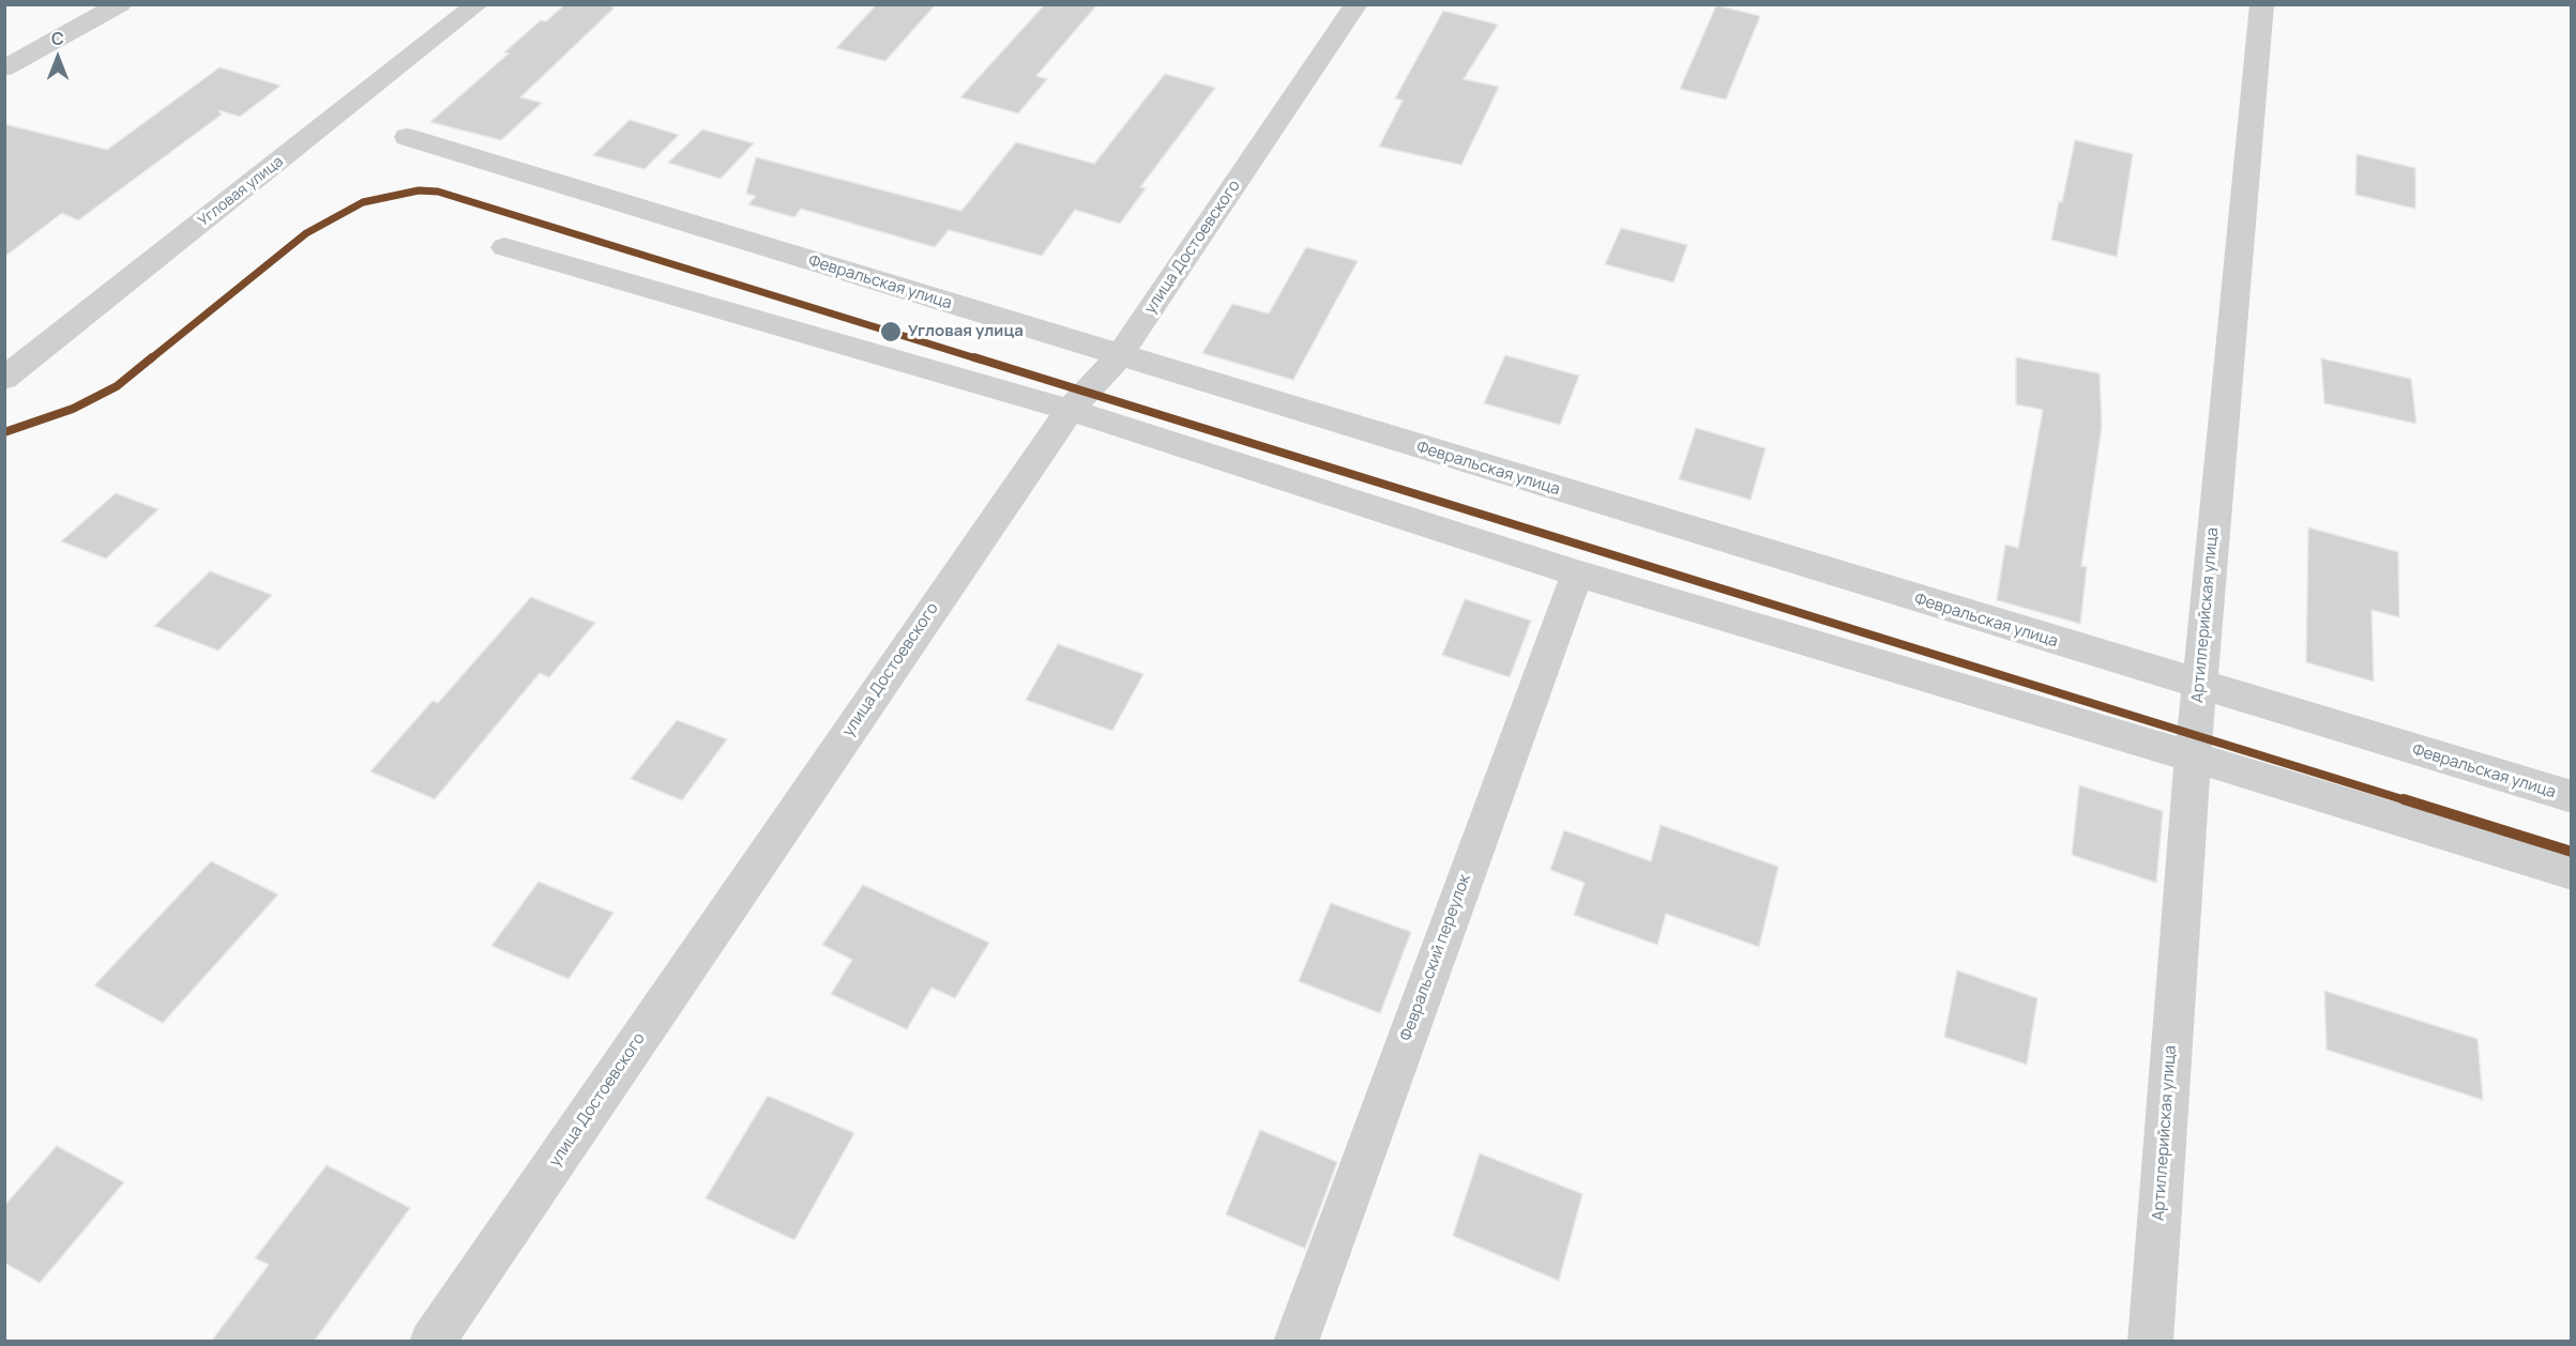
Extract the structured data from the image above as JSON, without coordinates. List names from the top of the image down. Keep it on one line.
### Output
{"streets":{"street":["Угловая улица","улица Достоевского","Февральская улица","Артиллерийская улица","Февральский переулок"]},"crossings":[["улица Достоевского","Февральская улица"],["Февральская улица","Артиллерийская улица"]],"places":["Угловая улица"],"north":"top"}
